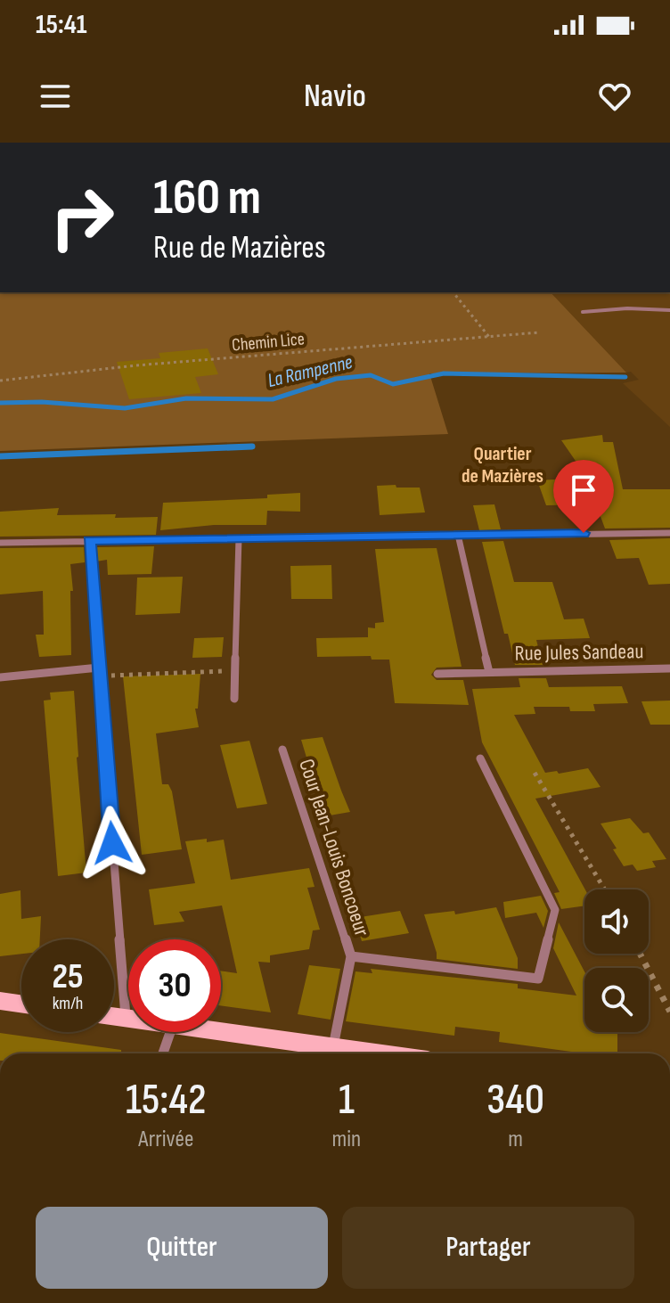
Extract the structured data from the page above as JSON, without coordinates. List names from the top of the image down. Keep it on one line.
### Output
{"streets":{"street":["Rue Jules Sandeau","Cour Jean-Louis Boncoeur"],"path":["Chemin Lice"]},"districts":["Quartier de Mazières"],"water":["La Rampenne"],"page":{"status":"15:41","header":"Navio","turn":["160 m","Rue de Mazières"],"speed":"25 km/h","limit":"30","eta":["15:42","Arrivée","1","min","340","m"],"buttons":["Quitter","Partager"]}}
